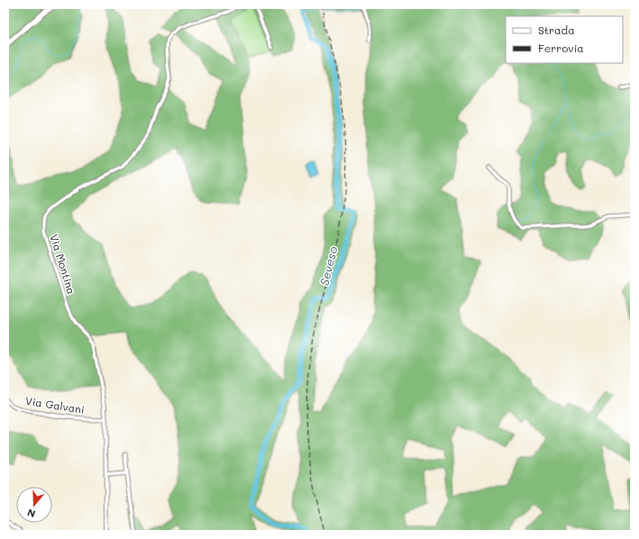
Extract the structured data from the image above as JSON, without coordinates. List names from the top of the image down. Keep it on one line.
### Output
{"streets":{"street":["Via Montina","Via Galvani"]},"crossings":[["Via Montina","Via Galvani"]],"water":["Seveso"],"legend":["Strada","Ferrovia"],"north":"bottom"}
